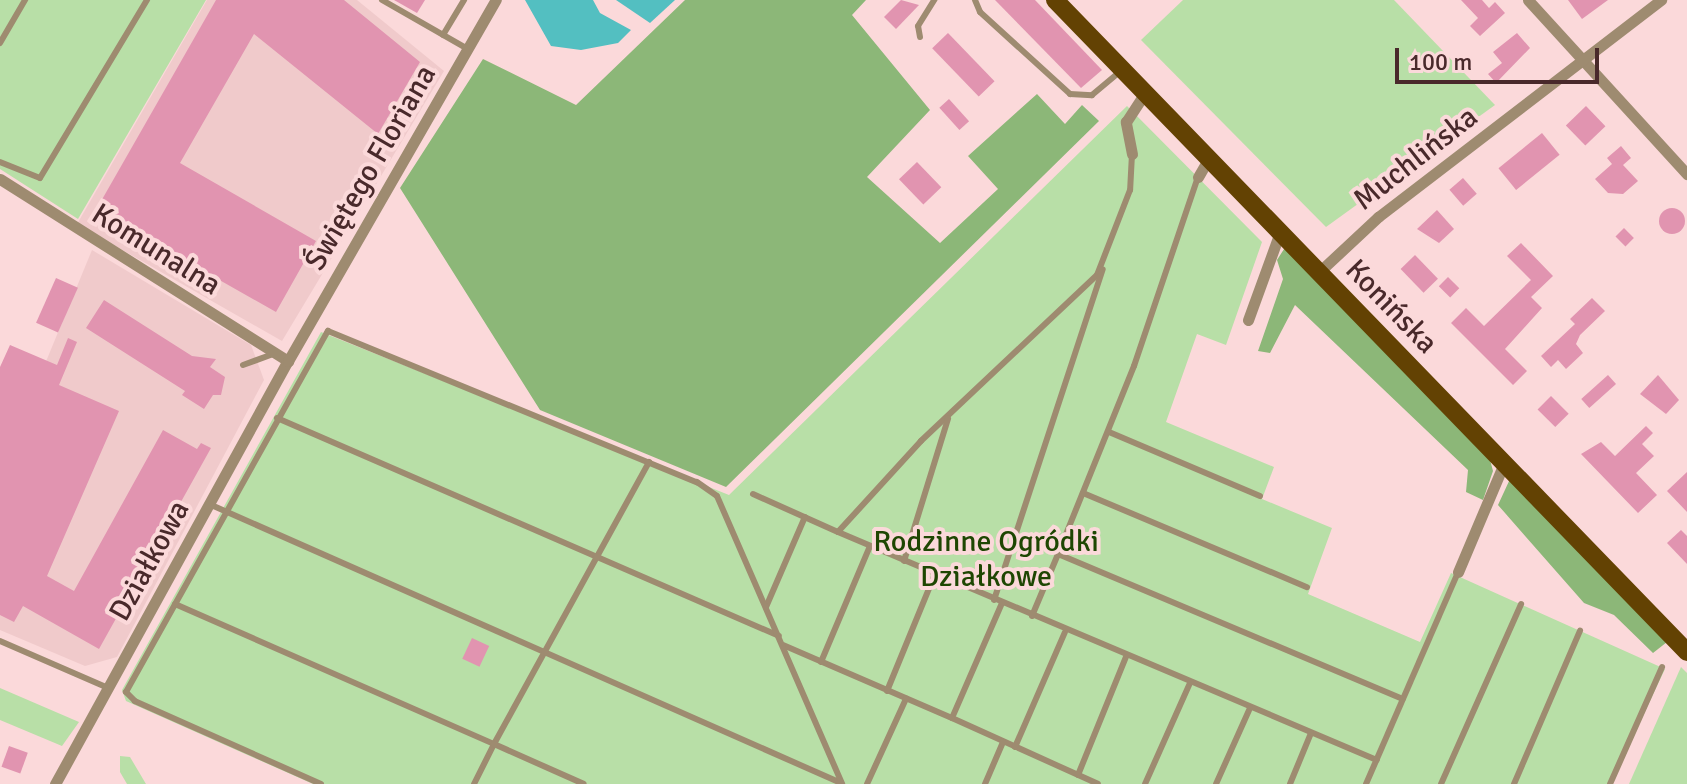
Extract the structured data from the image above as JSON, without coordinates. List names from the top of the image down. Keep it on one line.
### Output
{"streets":{"main road":["Konińska"],"street":["Muchlińska","Świętego Floriana","Komunalna","Działkowa"]},"crossings":[["Muchlińska","Konińska"],["Świętego Floriana","Komunalna"],["Świętego Floriana","Działkowa"],["Komunalna","Działkowa"]],"parks":["Rodzinne Ogródki Działkowe"],"scale_bar":"100 m"}
